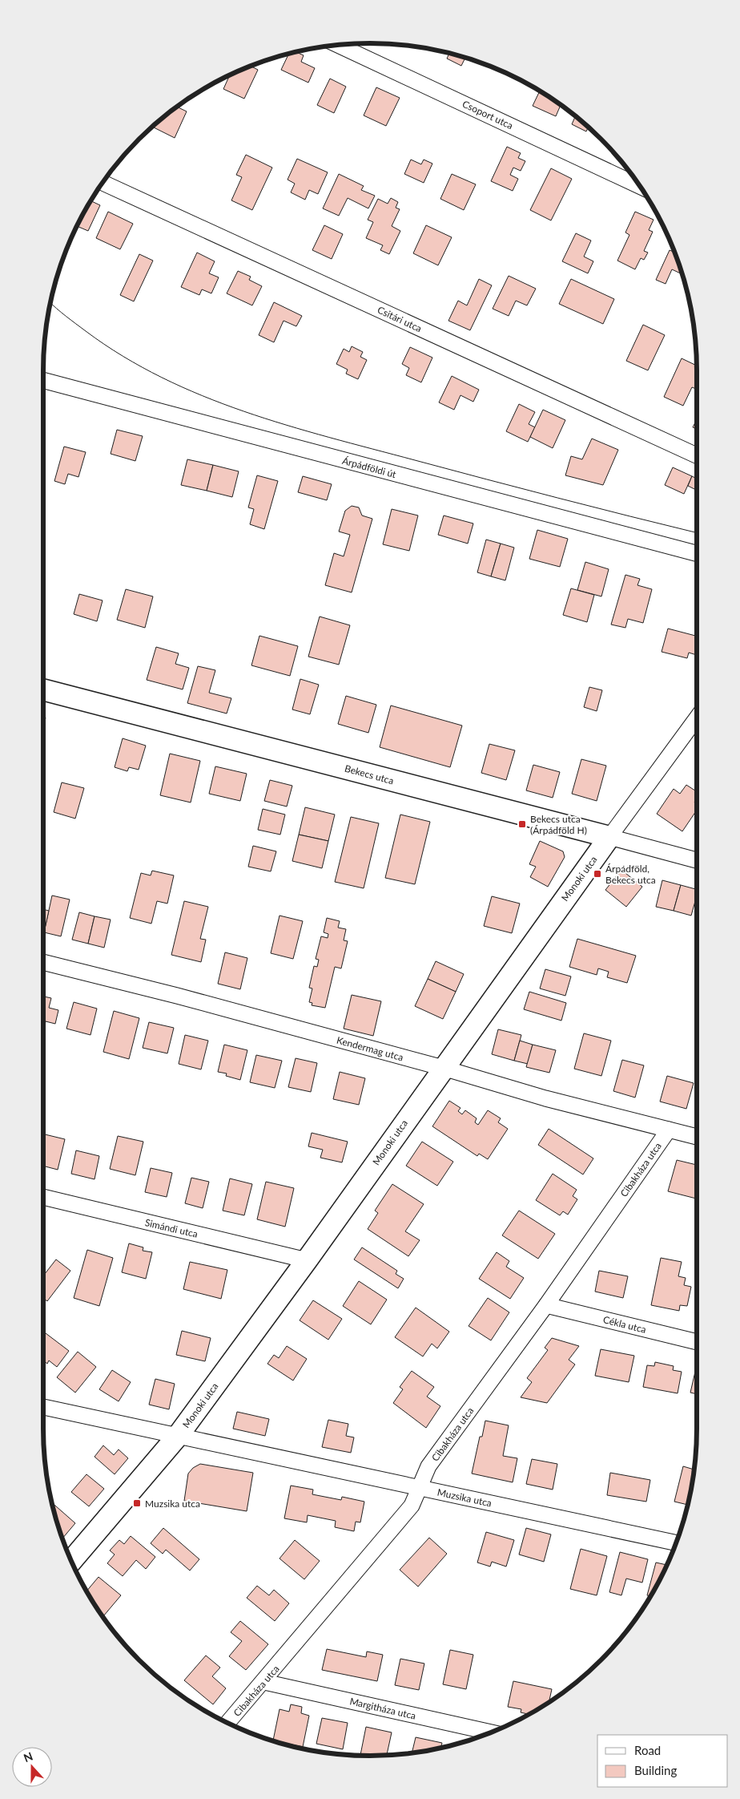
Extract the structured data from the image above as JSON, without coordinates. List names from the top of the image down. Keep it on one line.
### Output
{"streets":{"street":["Csoport utca","Csitári utca","Árpádföldi út","Bekecs utca","Monoki utca","Kendermag utca","Cibakháza utca","Simándi utca","Cékla utca","Muzsika utca","Margitháza utca"]},"crossings":[["Bekecs utca","Monoki utca"],["Monoki utca","Kendermag utca"],["Monoki utca","Simándi utca"],["Monoki utca","Muzsika utca"],["Kendermag utca","Cibakháza utca"],["Cibakháza utca","Cékla utca"],["Cibakháza utca","Muzsika utca"],["Cibakháza utca","Margitháza utca"]],"places":{"transit":["Bekecs utca (Árpádföld H)","Árpádföld, Bekecs utca","Muzsika utca"]},"legend":["Road","Building"],"north":"top"}
